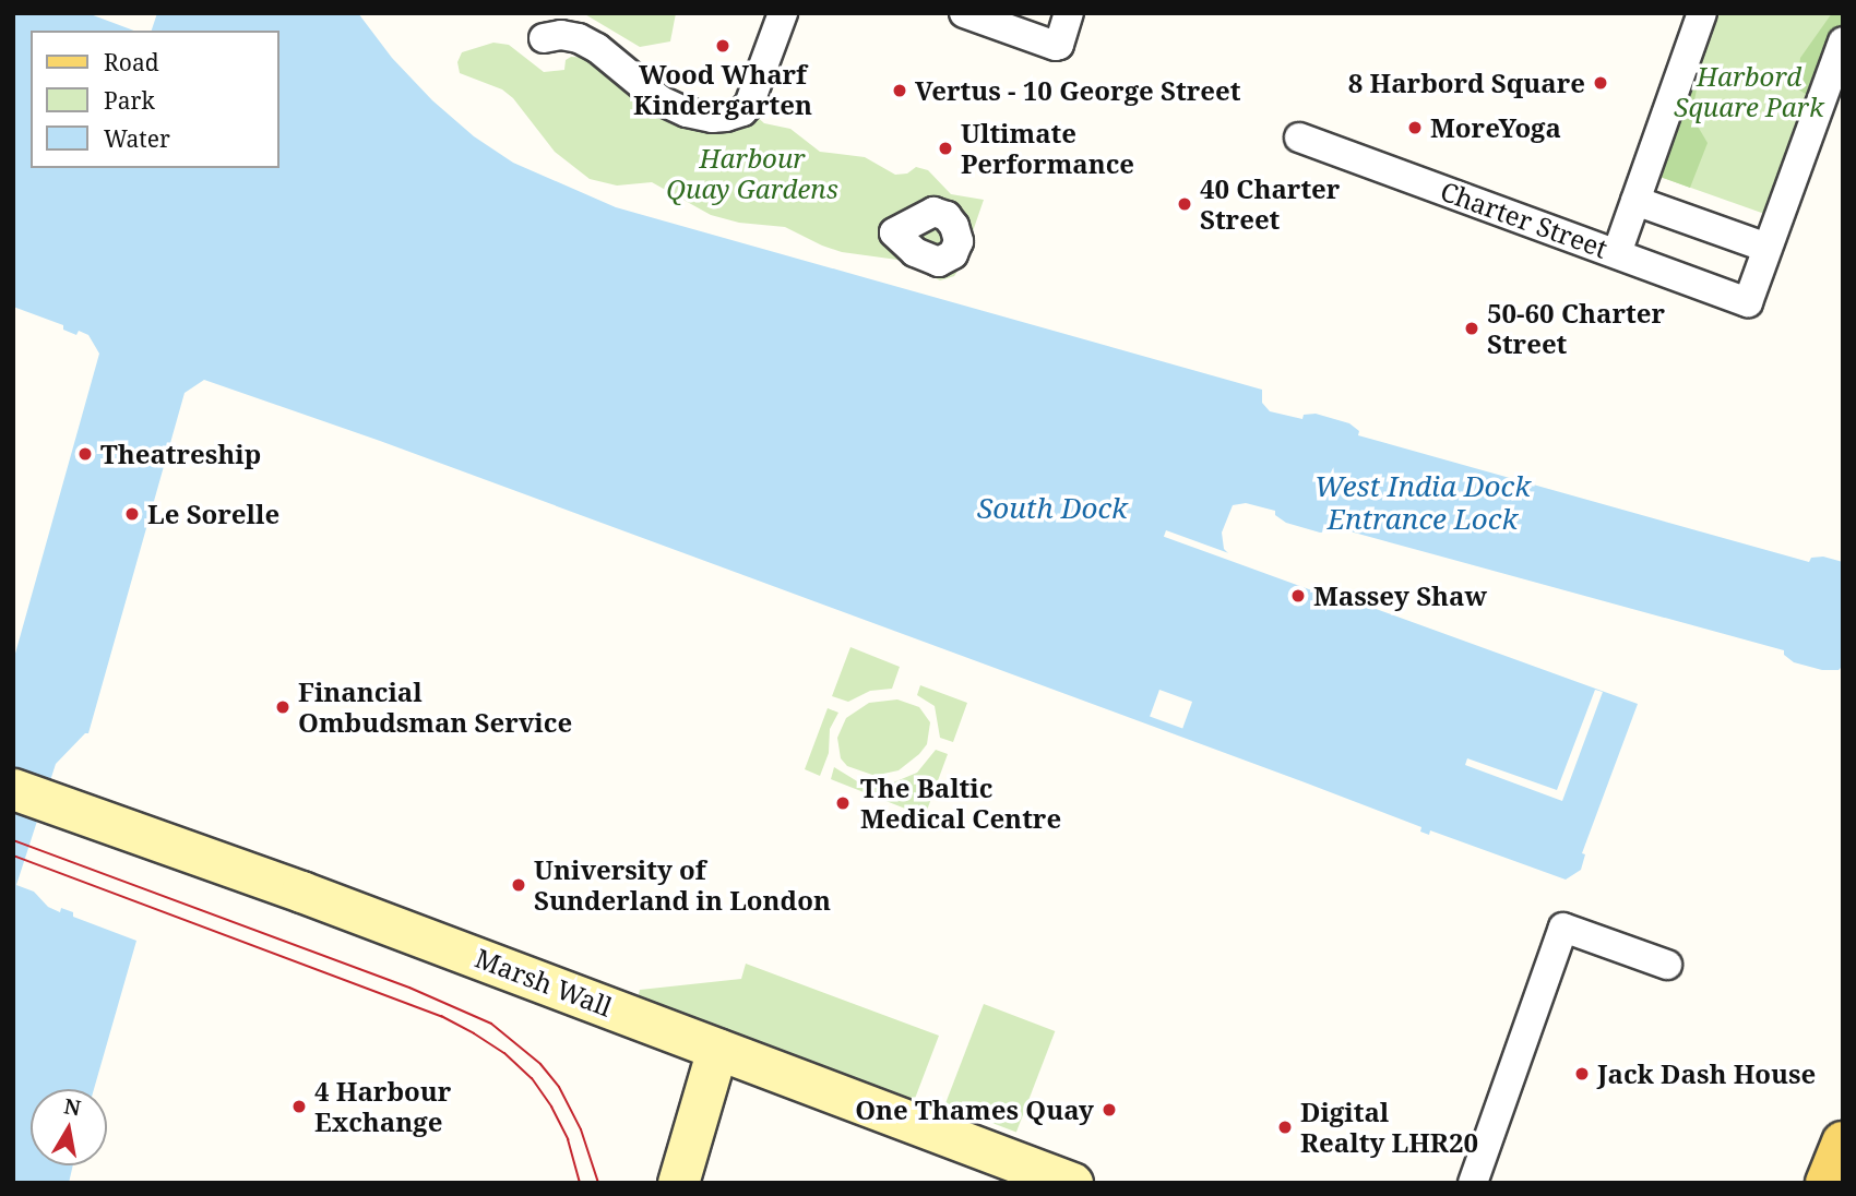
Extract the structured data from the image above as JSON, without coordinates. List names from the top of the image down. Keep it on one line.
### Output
{"streets":{"street":["Charter Street","Marsh Wall"]},"water":["West India Dock Entrance Lock","South Dock"],"parks":["Harbord Square Park","Harbour Quay Gardens"],"places":["Wood Wharf Kindergarten","8 Harbord Square","Vertus - 10 George Street","MoreYoga","Ultimate Performance","40 Charter Street","50-60 Charter Street","Theatreship","Le Sorelle","Massey Shaw","Financial Ombudsman Service","The Baltic Medical Centre","University of Sunderland in London","Jack Dash House","4 Harbour Exchange","One Thames Quay","Digital Realty LHR20"],"legend":["Road","Park","Water"],"north":"top"}
